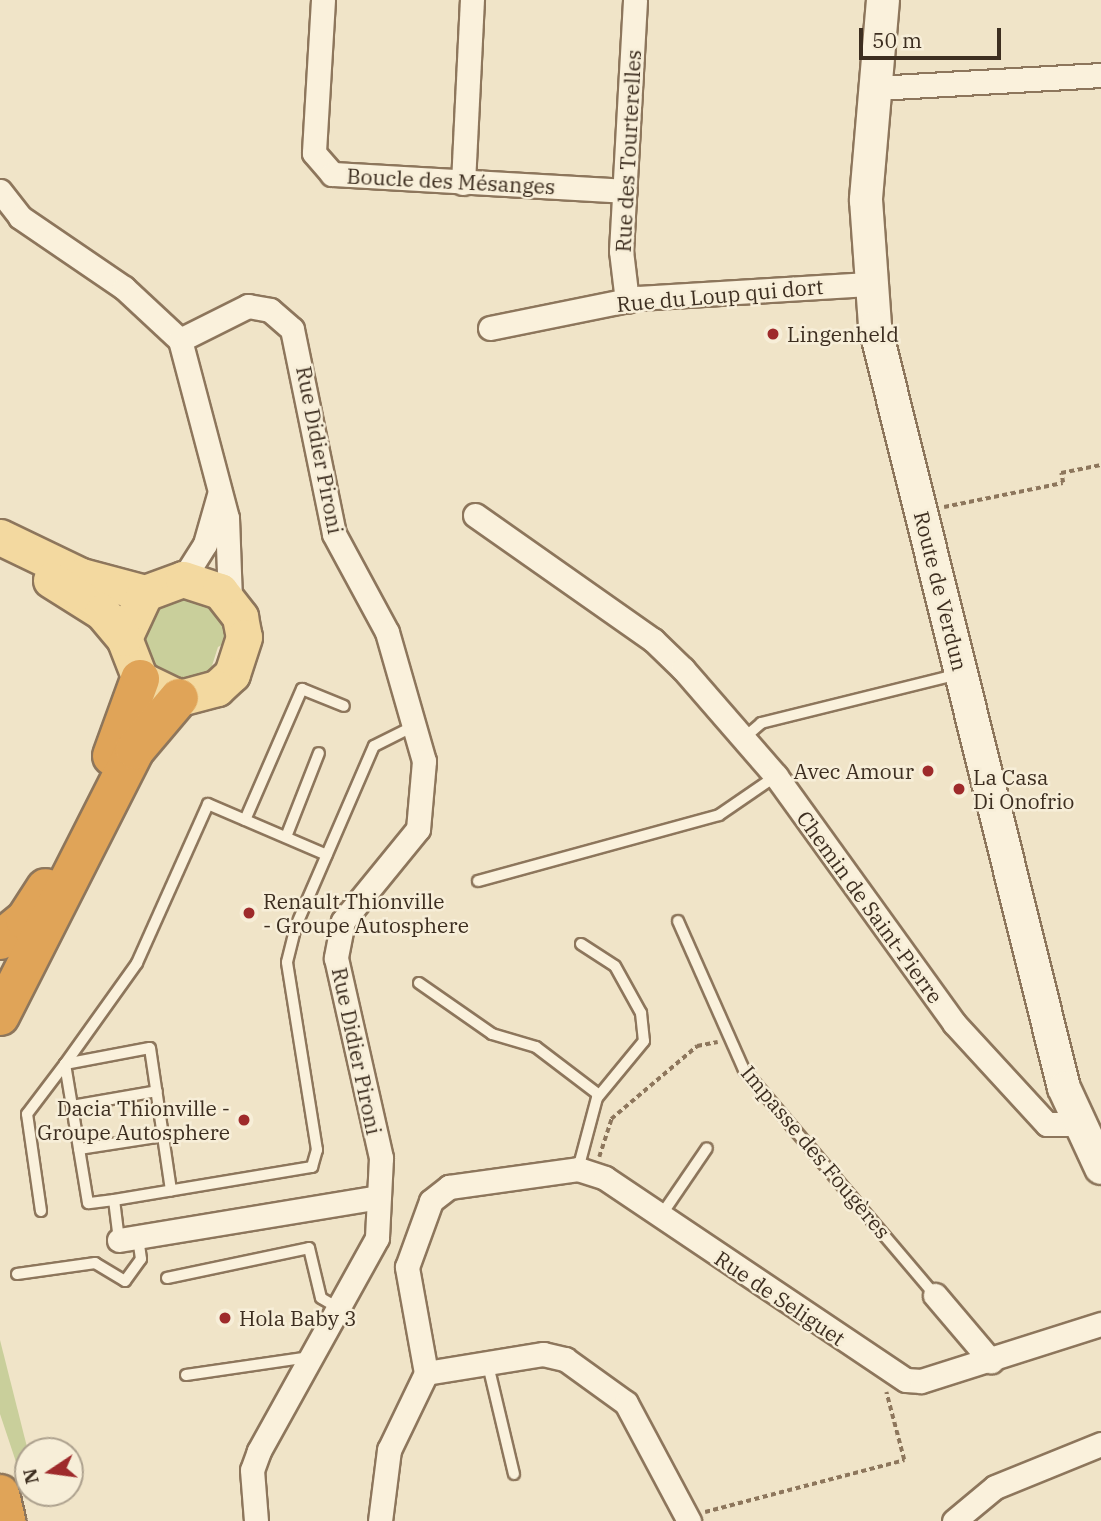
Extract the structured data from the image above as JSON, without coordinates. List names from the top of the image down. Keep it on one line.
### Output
{"streets":{"main road":["Route de Verdun"],"street":["Rue des Tourterelles","Boucle des Mésanges","Rue du Loup qui dort","Rue Didier Pironi","Chemin de Saint-Pierre","Impasse des Fougères","Rue de Seliguet"]},"crossings":[["Rue des Tourterelles","Boucle des Mésanges"],["Rue des Tourterelles","Rue du Loup qui dort"],["Rue du Loup qui dort","Route de Verdun"],["Route de Verdun","Chemin de Saint-Pierre"],["Impasse des Fougères","Rue de Seliguet"]],"places":["Lingenheld","Avec Amour","La Casa Di Onofrio","Renault Thionville - Groupe Autosphere","Dacia Thionville - Groupe Autosphere","Hola Baby 3"],"scale_bar":"50 m","north":"left"}
